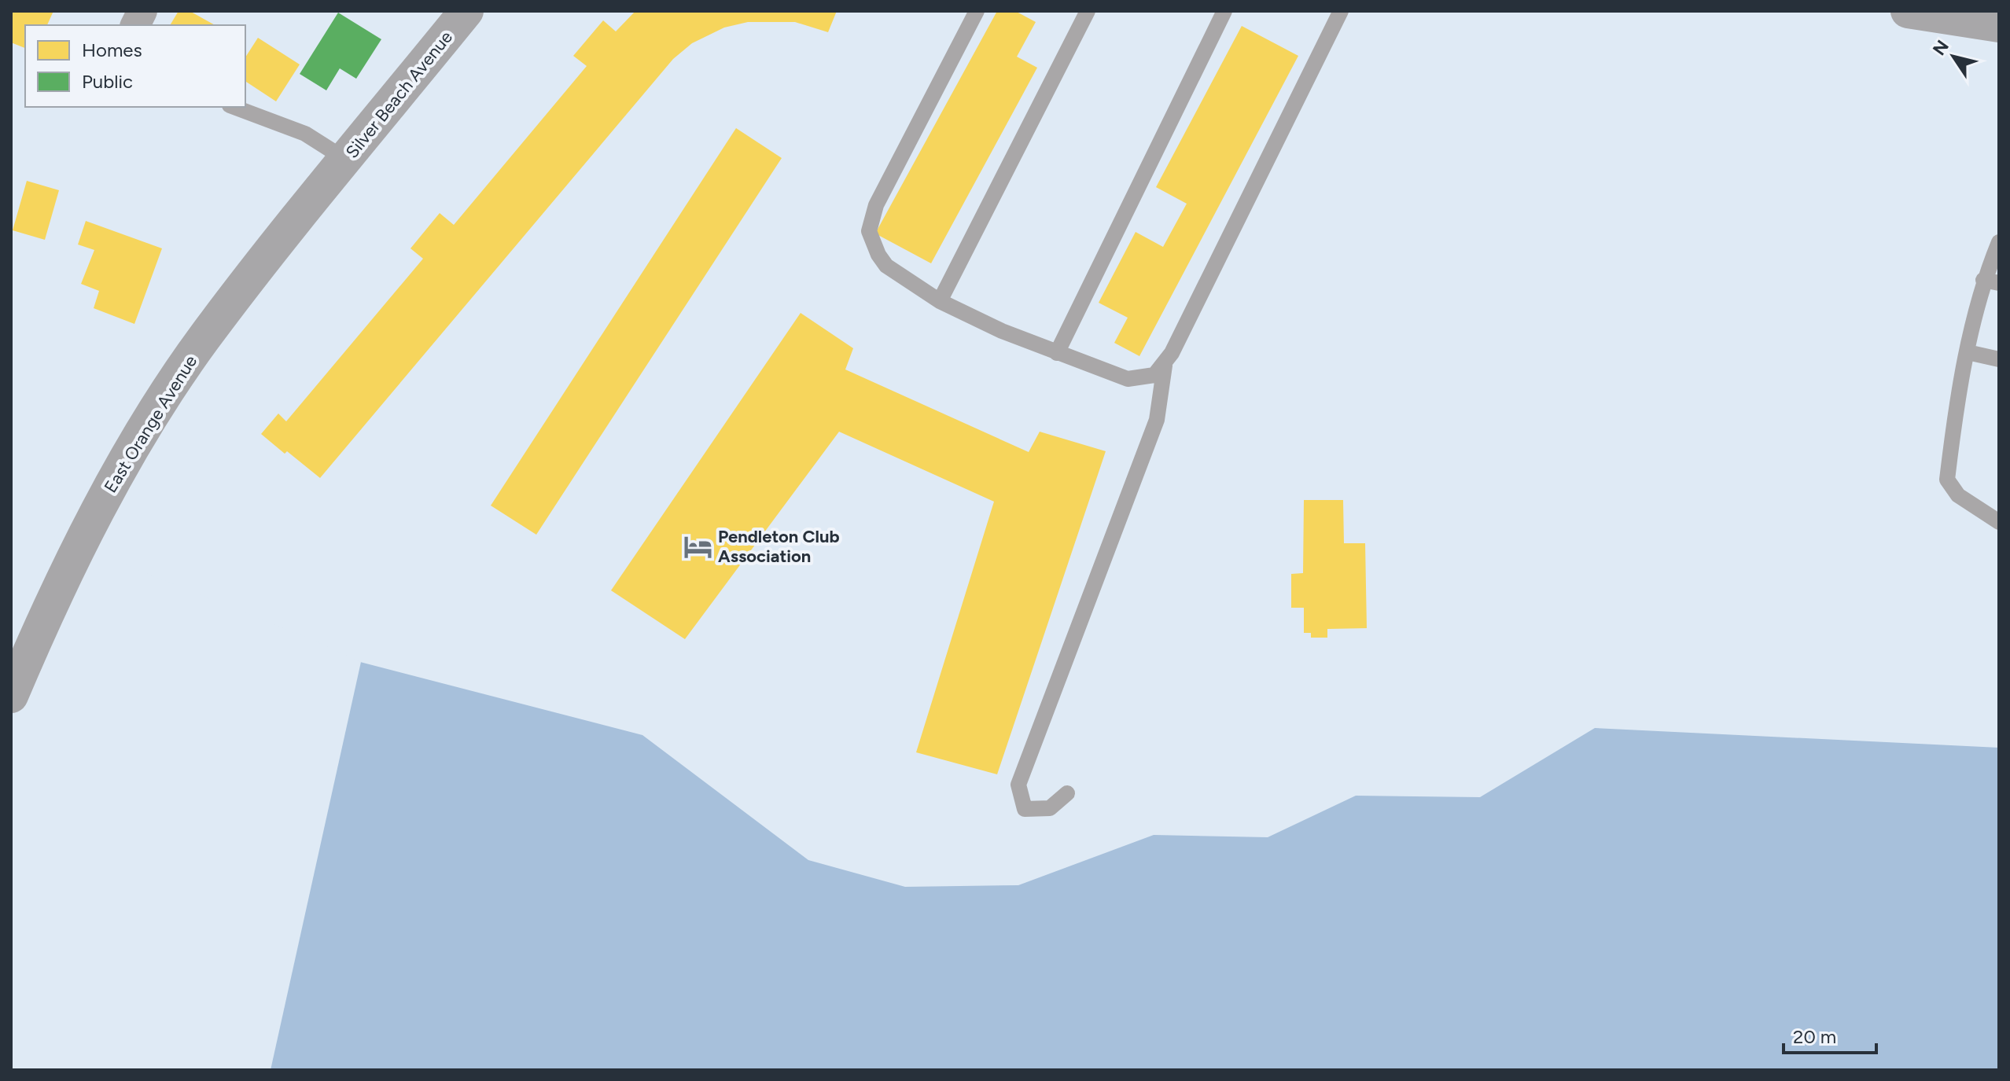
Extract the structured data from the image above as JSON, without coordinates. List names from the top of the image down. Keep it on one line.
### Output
{"streets":{"street":["Silver Beach Avenue","East Orange Avenue"]},"crossings":[["Silver Beach Avenue","East Orange Avenue"]],"places":{"hotel":["Pendleton Club Association"]},"legend":["Homes","Public"],"scale_bar":"20 m","north":"top left"}
